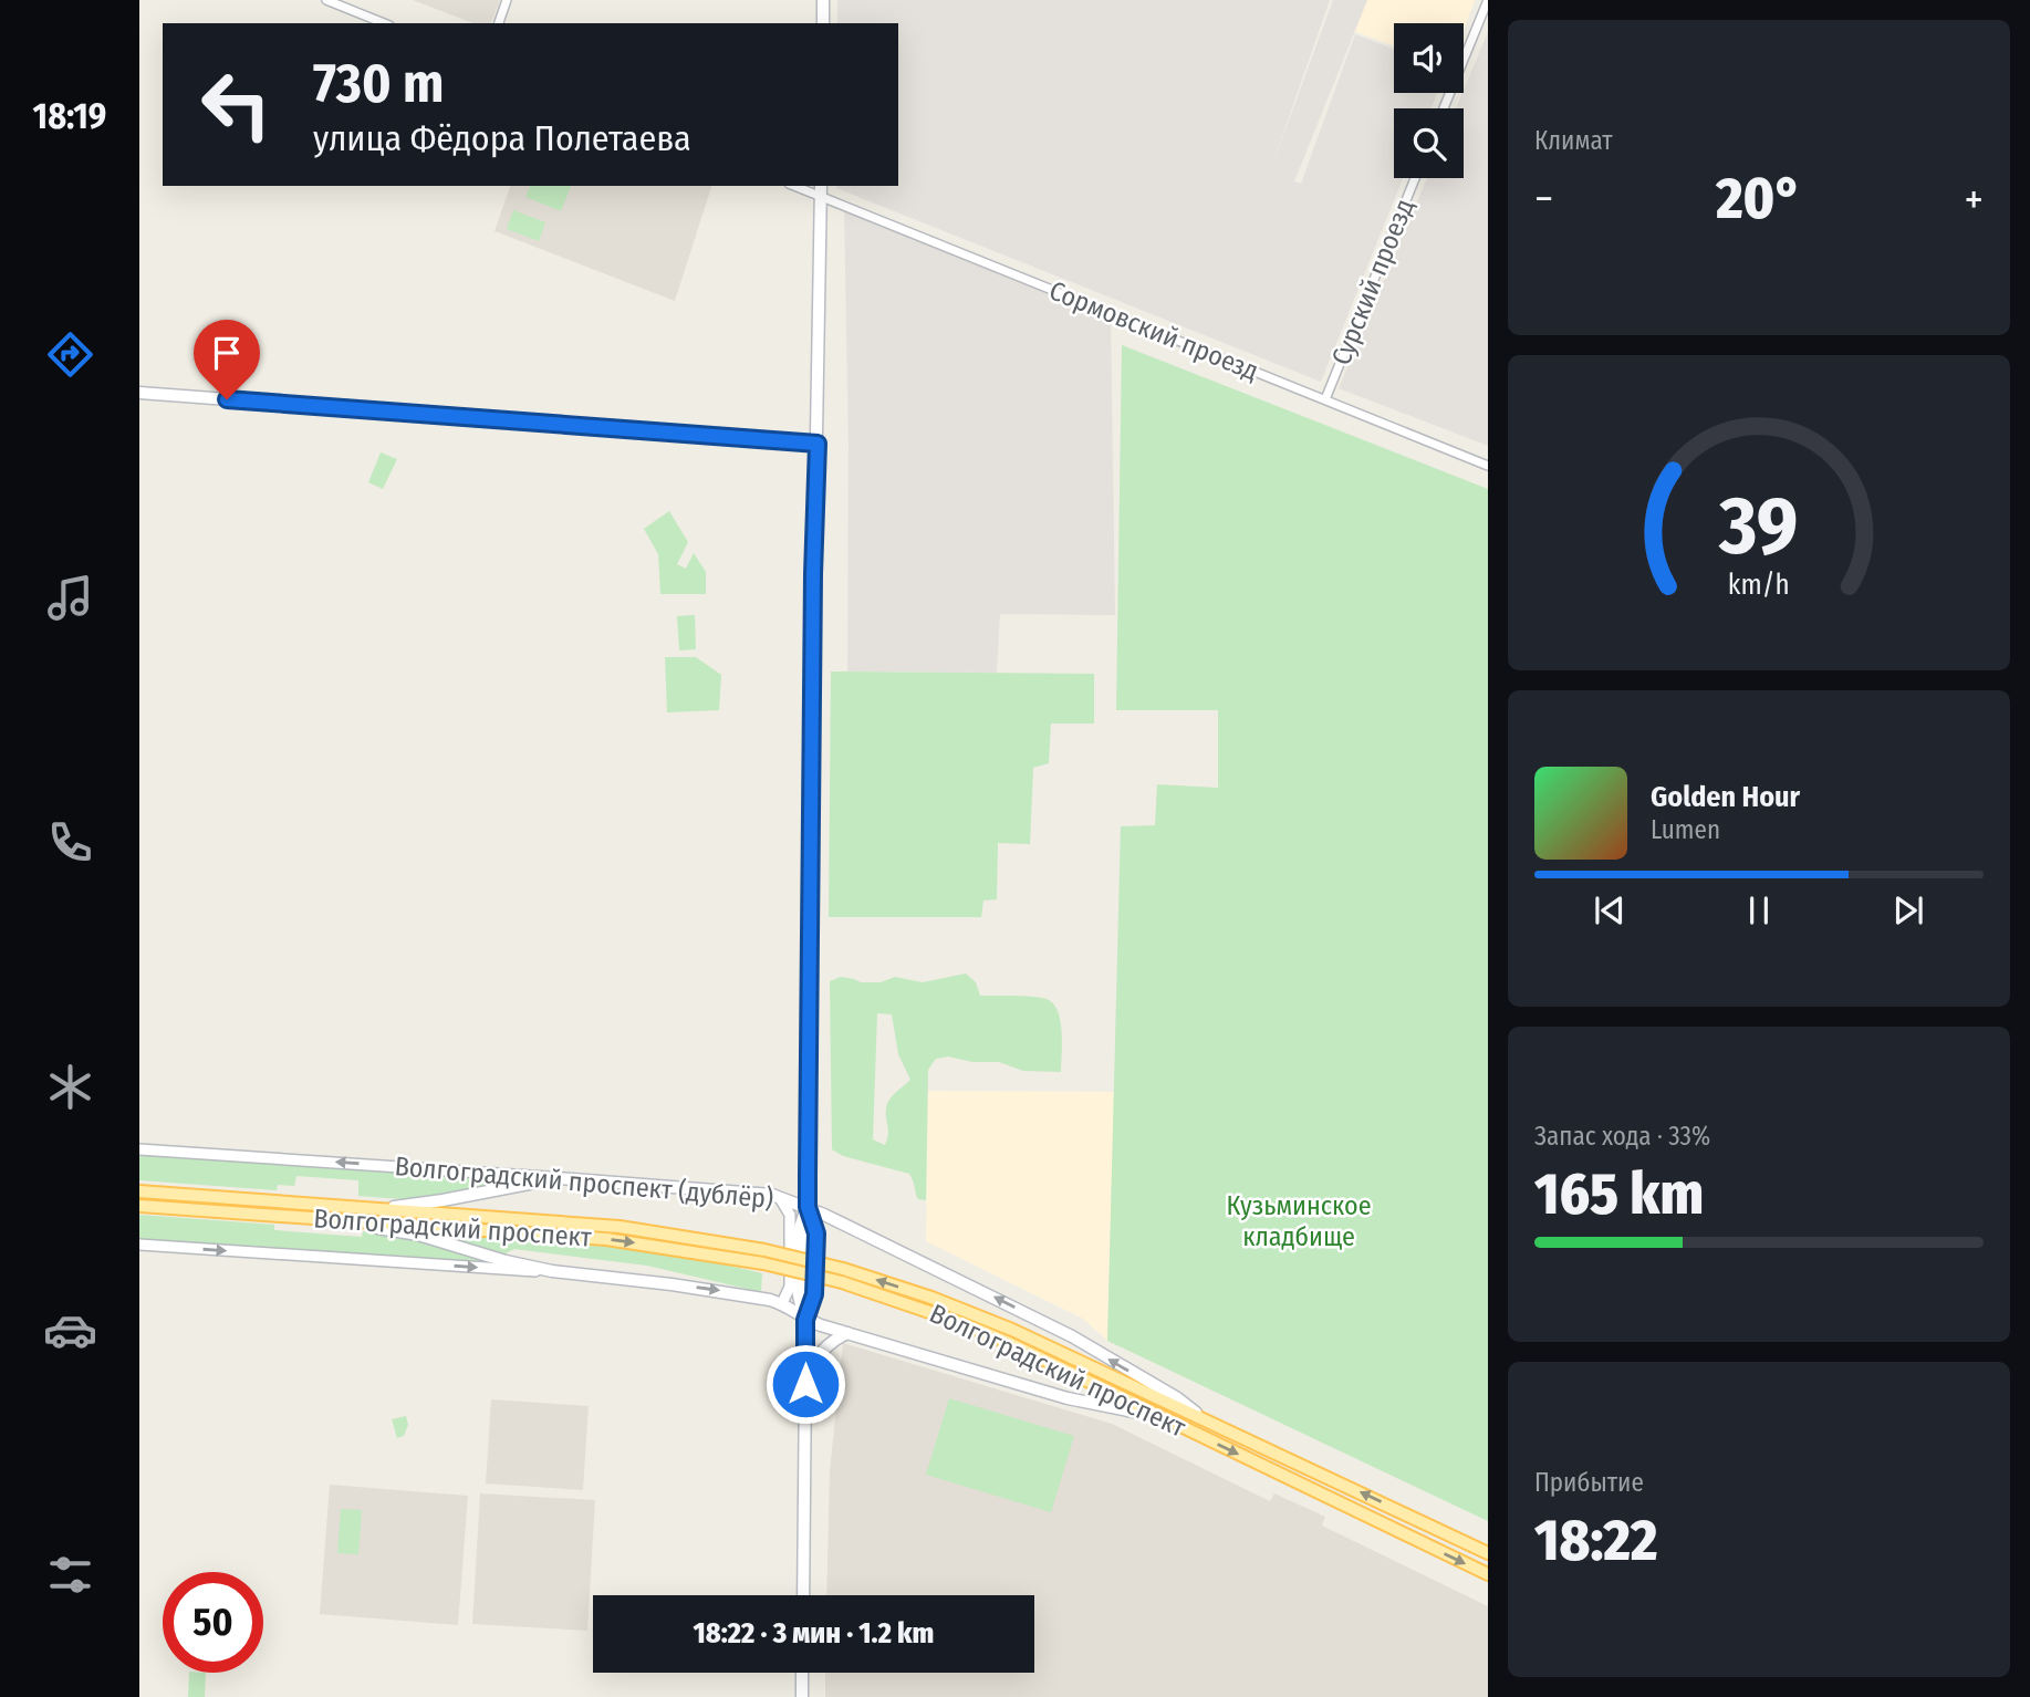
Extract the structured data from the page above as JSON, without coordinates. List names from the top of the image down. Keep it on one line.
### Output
{"streets":{"main road":["Волгоградский проспект (дублёр)","Волгоградский проспект"],"street":["Сурский проезд","Сормовский проезд"]},"crossings":[["Сурский проезд","Сормовский проезд"],["Волгоградский проспект (дублёр)","Волгоградский проспект"]],"parks":["Кузьминское кладбище"],"page":{"tabs":"18:19","tile":["Климат",["Запас хода · 33%","165 km"],["Прибытие","18:22"]],"turn":["730 m","улица Фёдора Полетаева"],"heat":["−","20°","+"],"song":["Golden Hour","Lumen"],"limit":"50","trip":"18:22 · 3 мин · 1.2 km","gauge":["39","km/h"]}}
